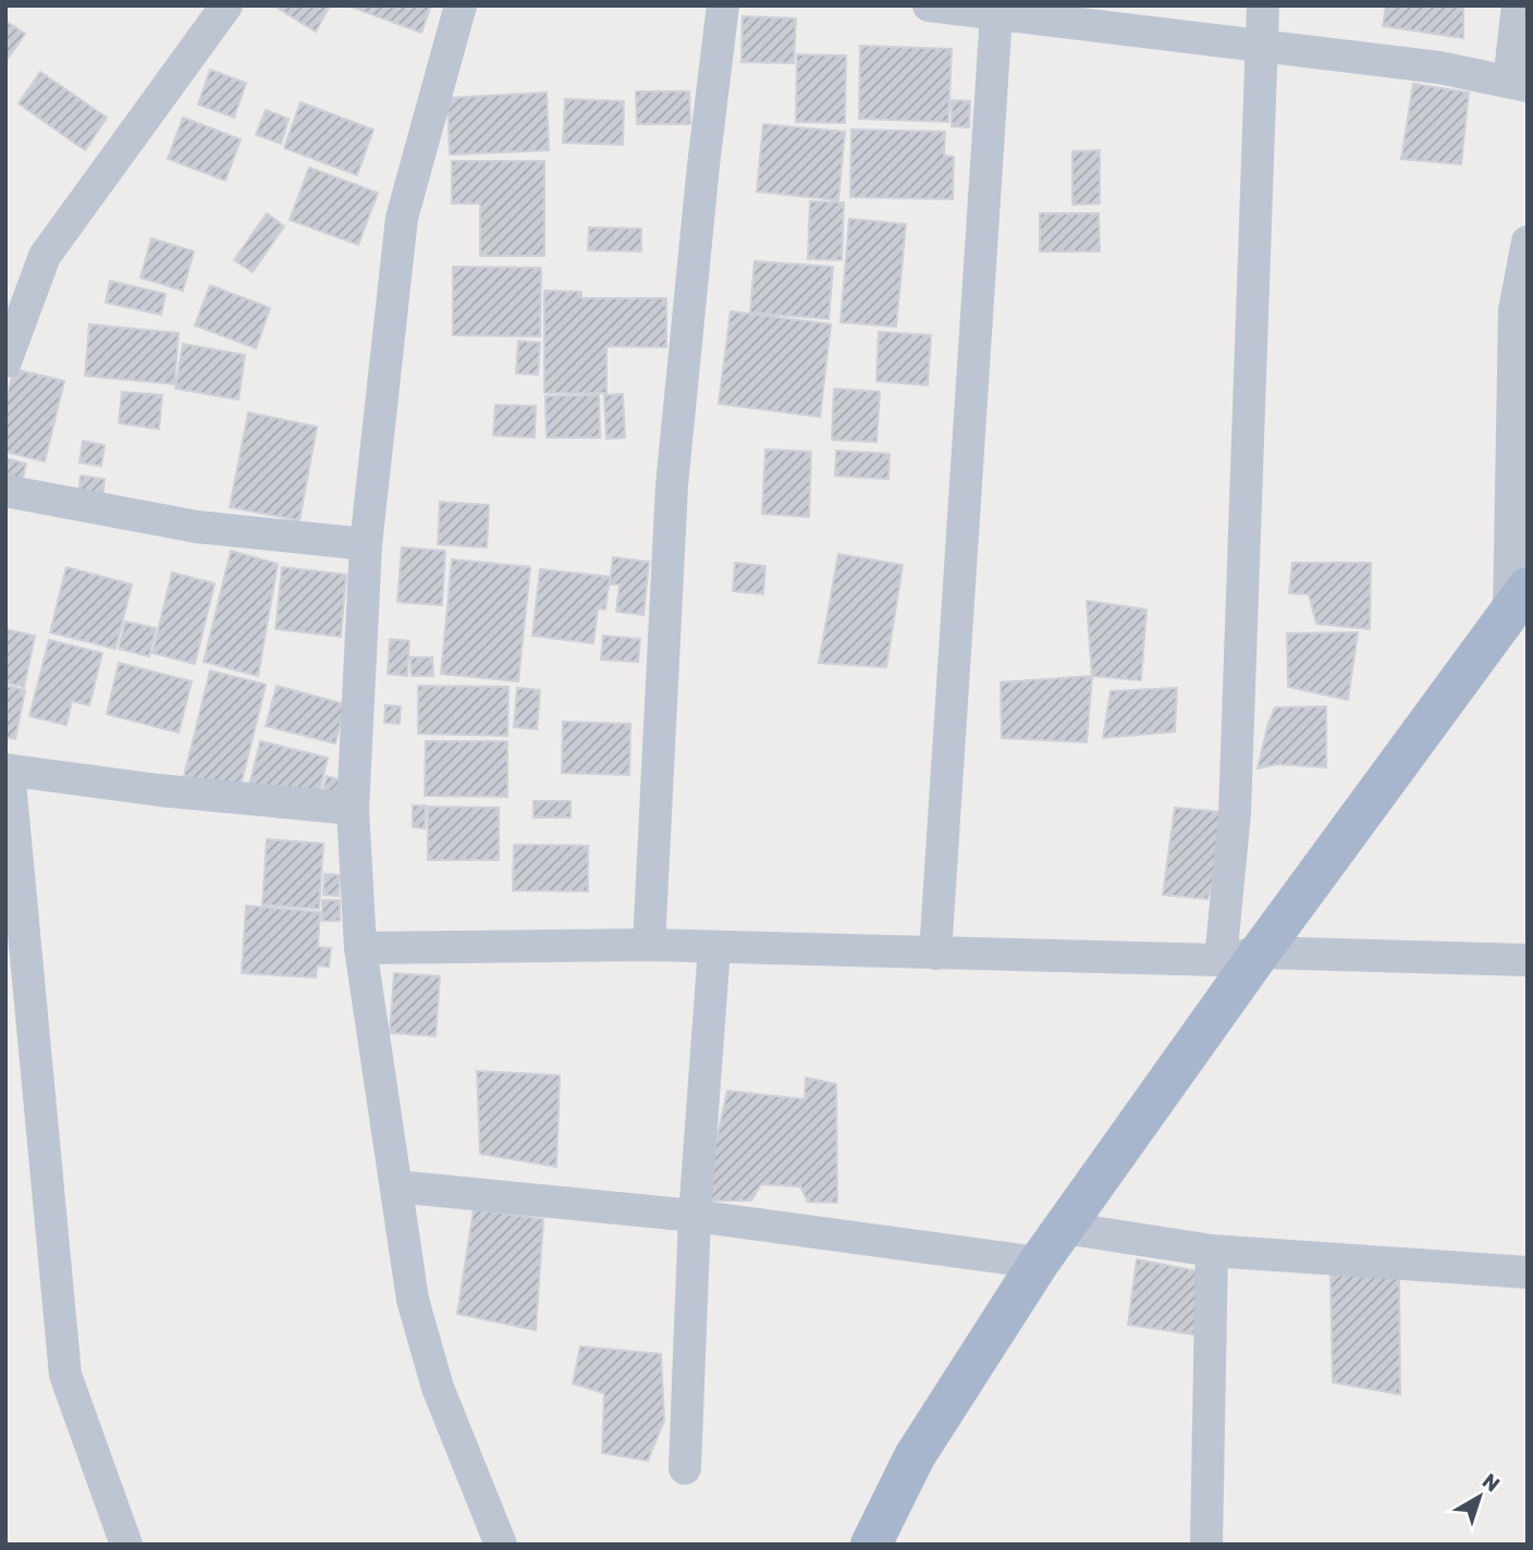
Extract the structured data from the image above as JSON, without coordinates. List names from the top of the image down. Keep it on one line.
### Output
{"north":"top right"}
